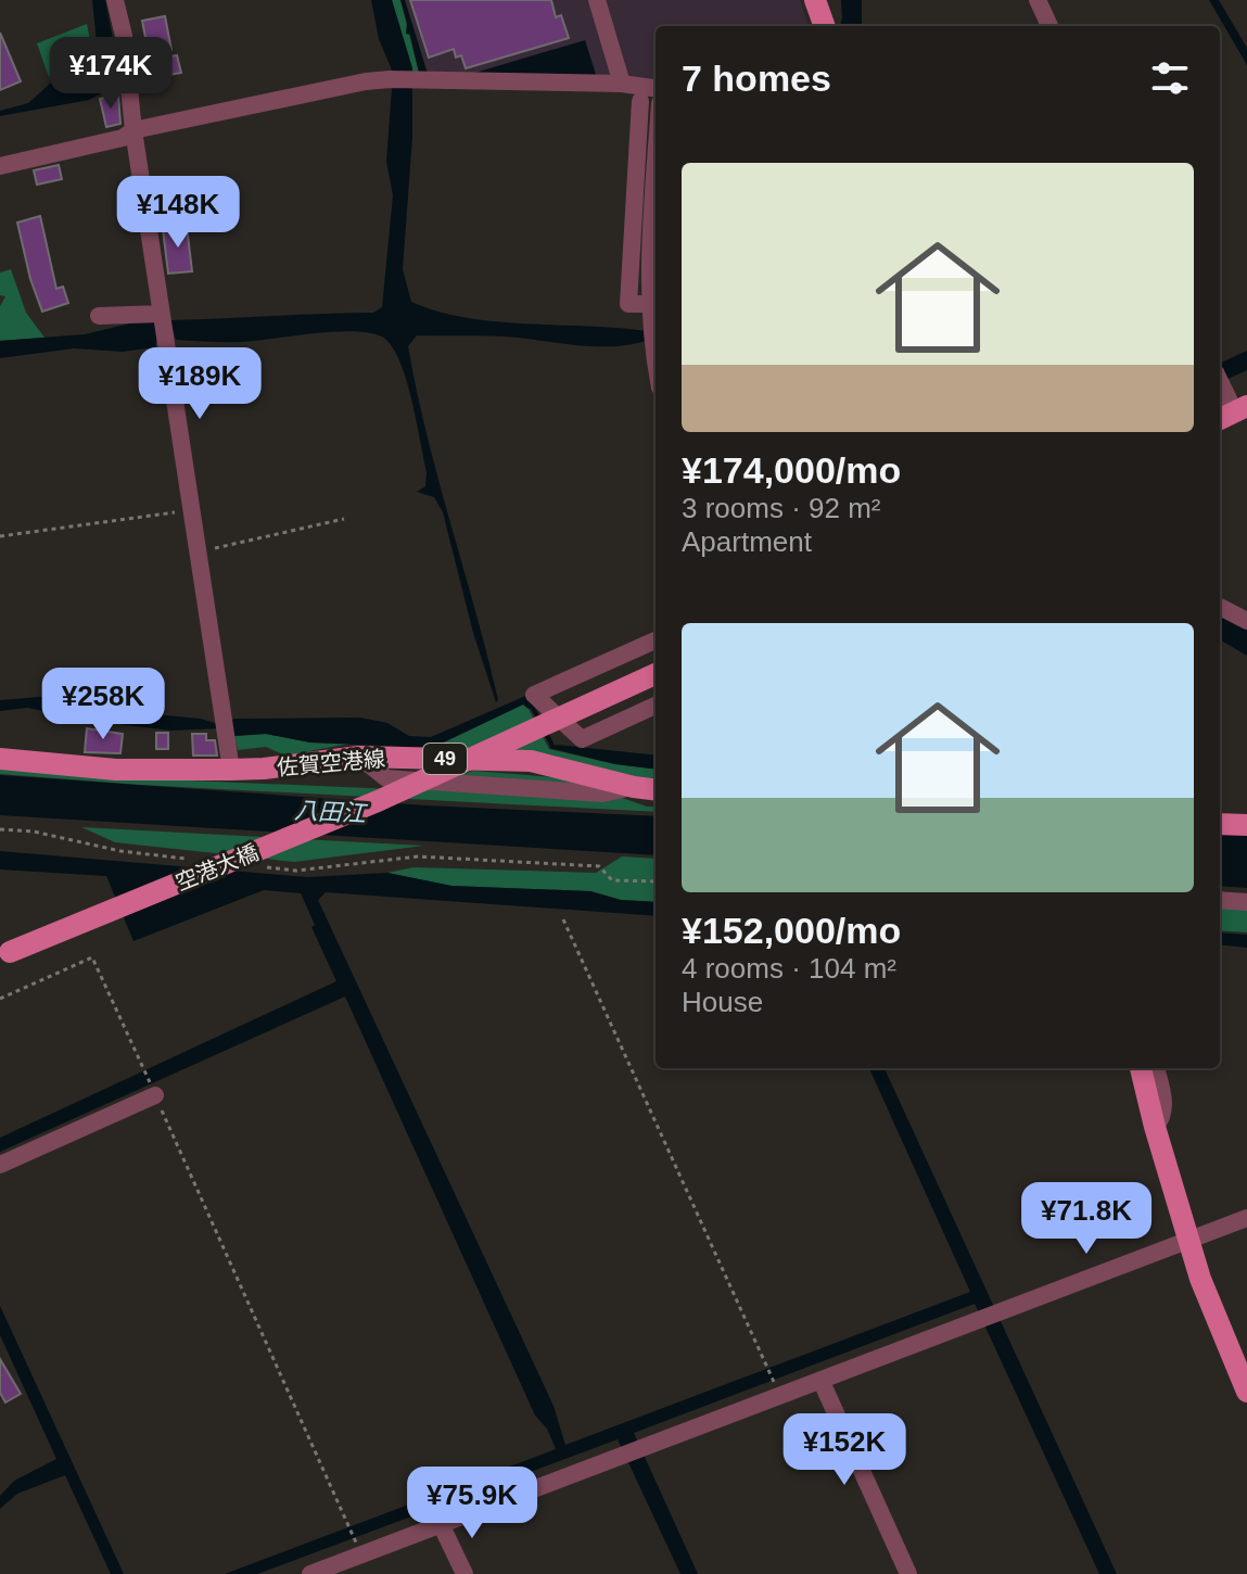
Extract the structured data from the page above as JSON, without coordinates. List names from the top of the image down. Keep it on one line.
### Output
{"streets":{"main road":["49","佐賀空港線","空港大橋"]},"water":["八田江"],"page":{"heading":"7 homes","price":["¥174K","¥148K","¥189K","¥258K","¥71.8K","¥152K","¥75.9K"],"list":[{"name":"¥174,000/mo","note":"3 rooms · 92 m² · Apartment"},{"name":"¥152,000/mo","note":"4 rooms · 104 m² · House"}]}}
